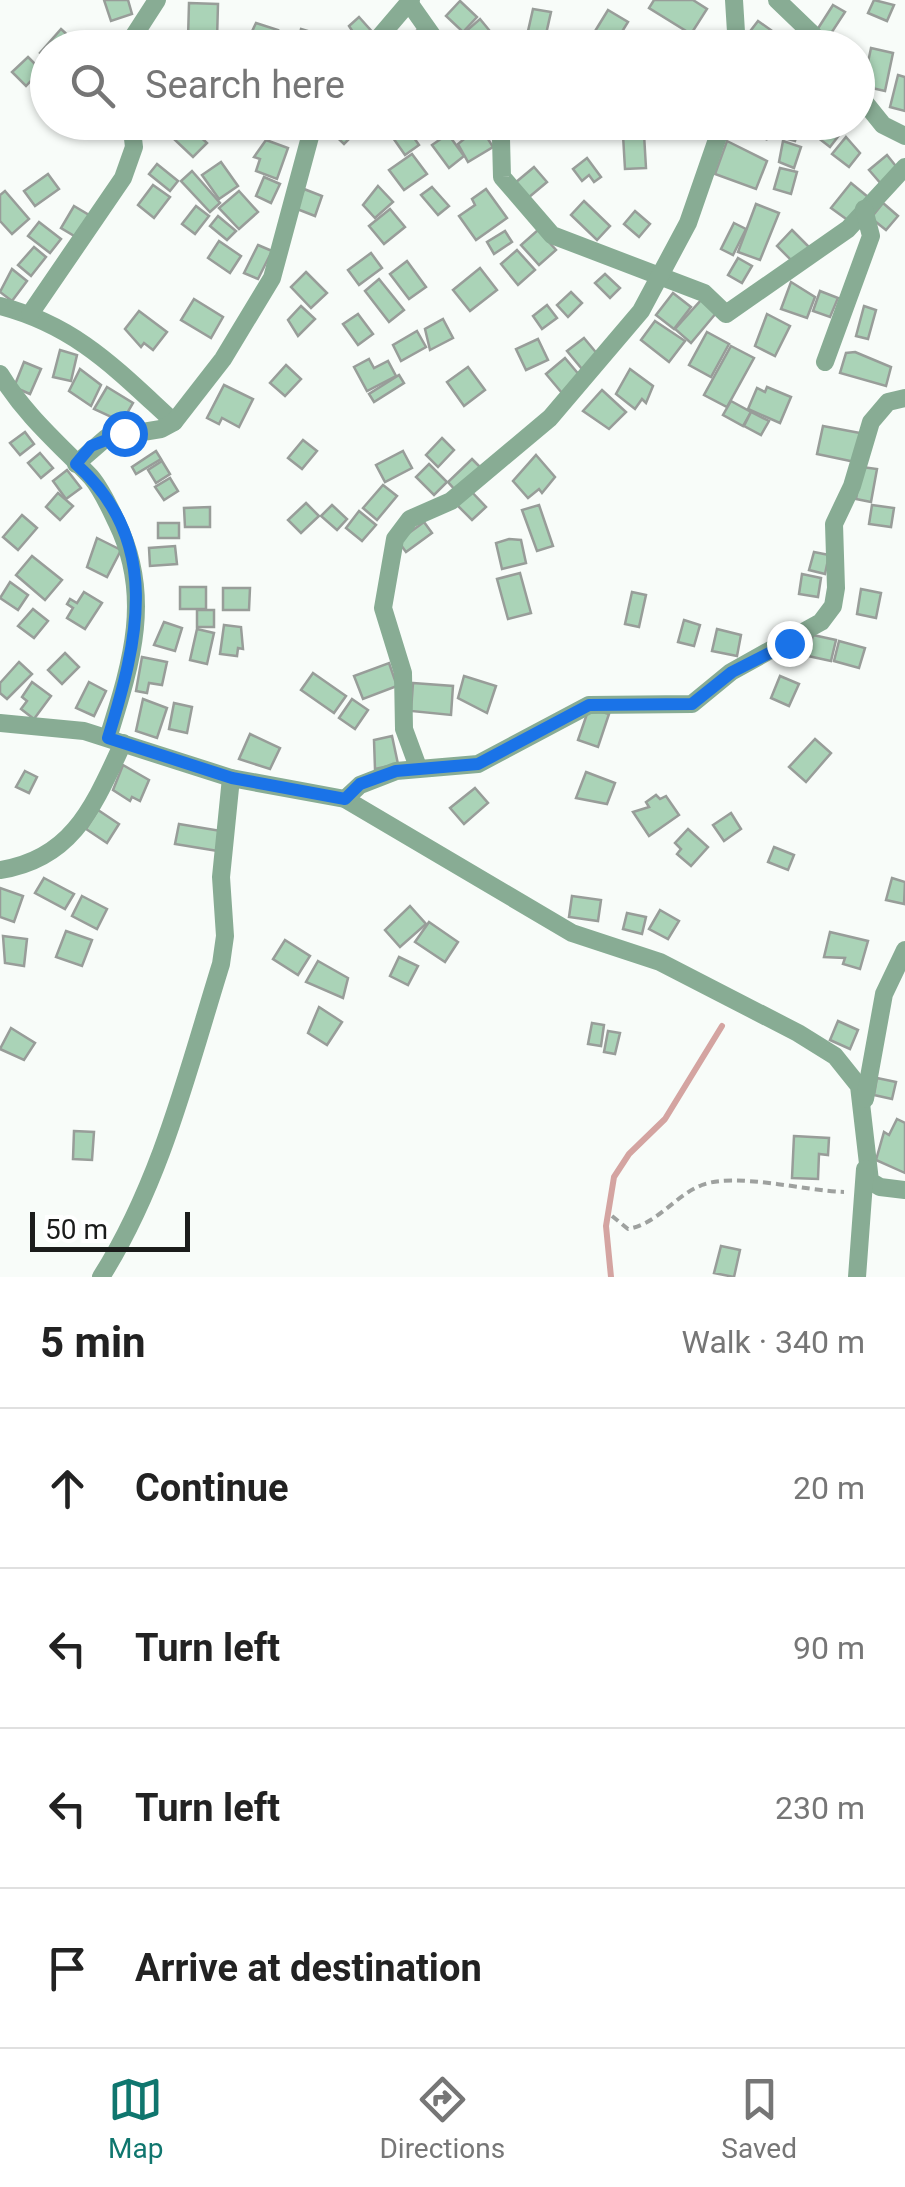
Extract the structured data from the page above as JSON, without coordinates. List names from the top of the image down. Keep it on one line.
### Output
{"scale_bar":"50 m","page":{"search":"Search here","scale":"50 m","heading":["5 min","Walk · 340 m"],"list":[["Continue","20 m"],["Turn left","90 m"],["Turn left","230 m"],"Arrive at destination"],"nav":["Map","Directions","Saved"]}}
